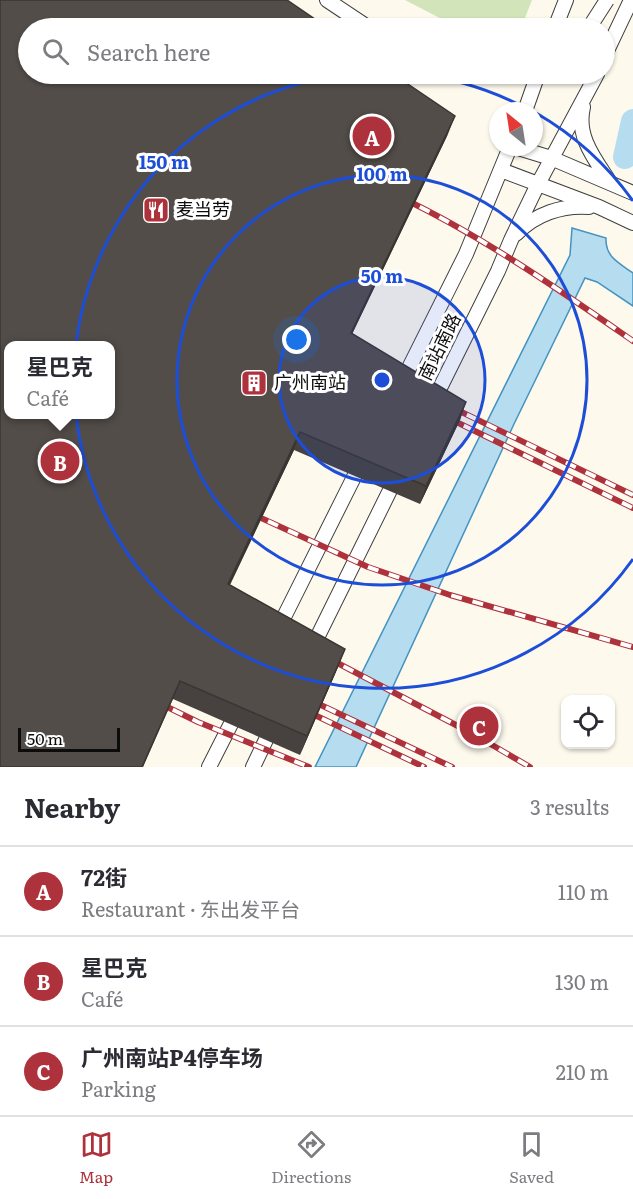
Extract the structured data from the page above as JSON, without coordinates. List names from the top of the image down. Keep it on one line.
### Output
{"streets":{"street":["南站南路"]},"places":{"restaurant":["麦当劳"],"building":["广州南站"]},"scale_bar":"50 m","north":"top left","page":{"search":"Search here","pins":["A","B","C"],"popup":["星巴克","Café"],"scale":"50 m","heading":["Nearby","3 results"],"list":[{"mark":"A","name":"72街","note":"Restaurant · 东出发平台","value":"110 m"},{"mark":"B","name":"星巴克","note":"Café","value":"130 m"},{"mark":"C","name":"广州南站P4停车场","note":"Parking","value":"210 m"}],"nav":["Map","Directions","Saved"]},"rings":["150 m","100 m","50 m"]}
